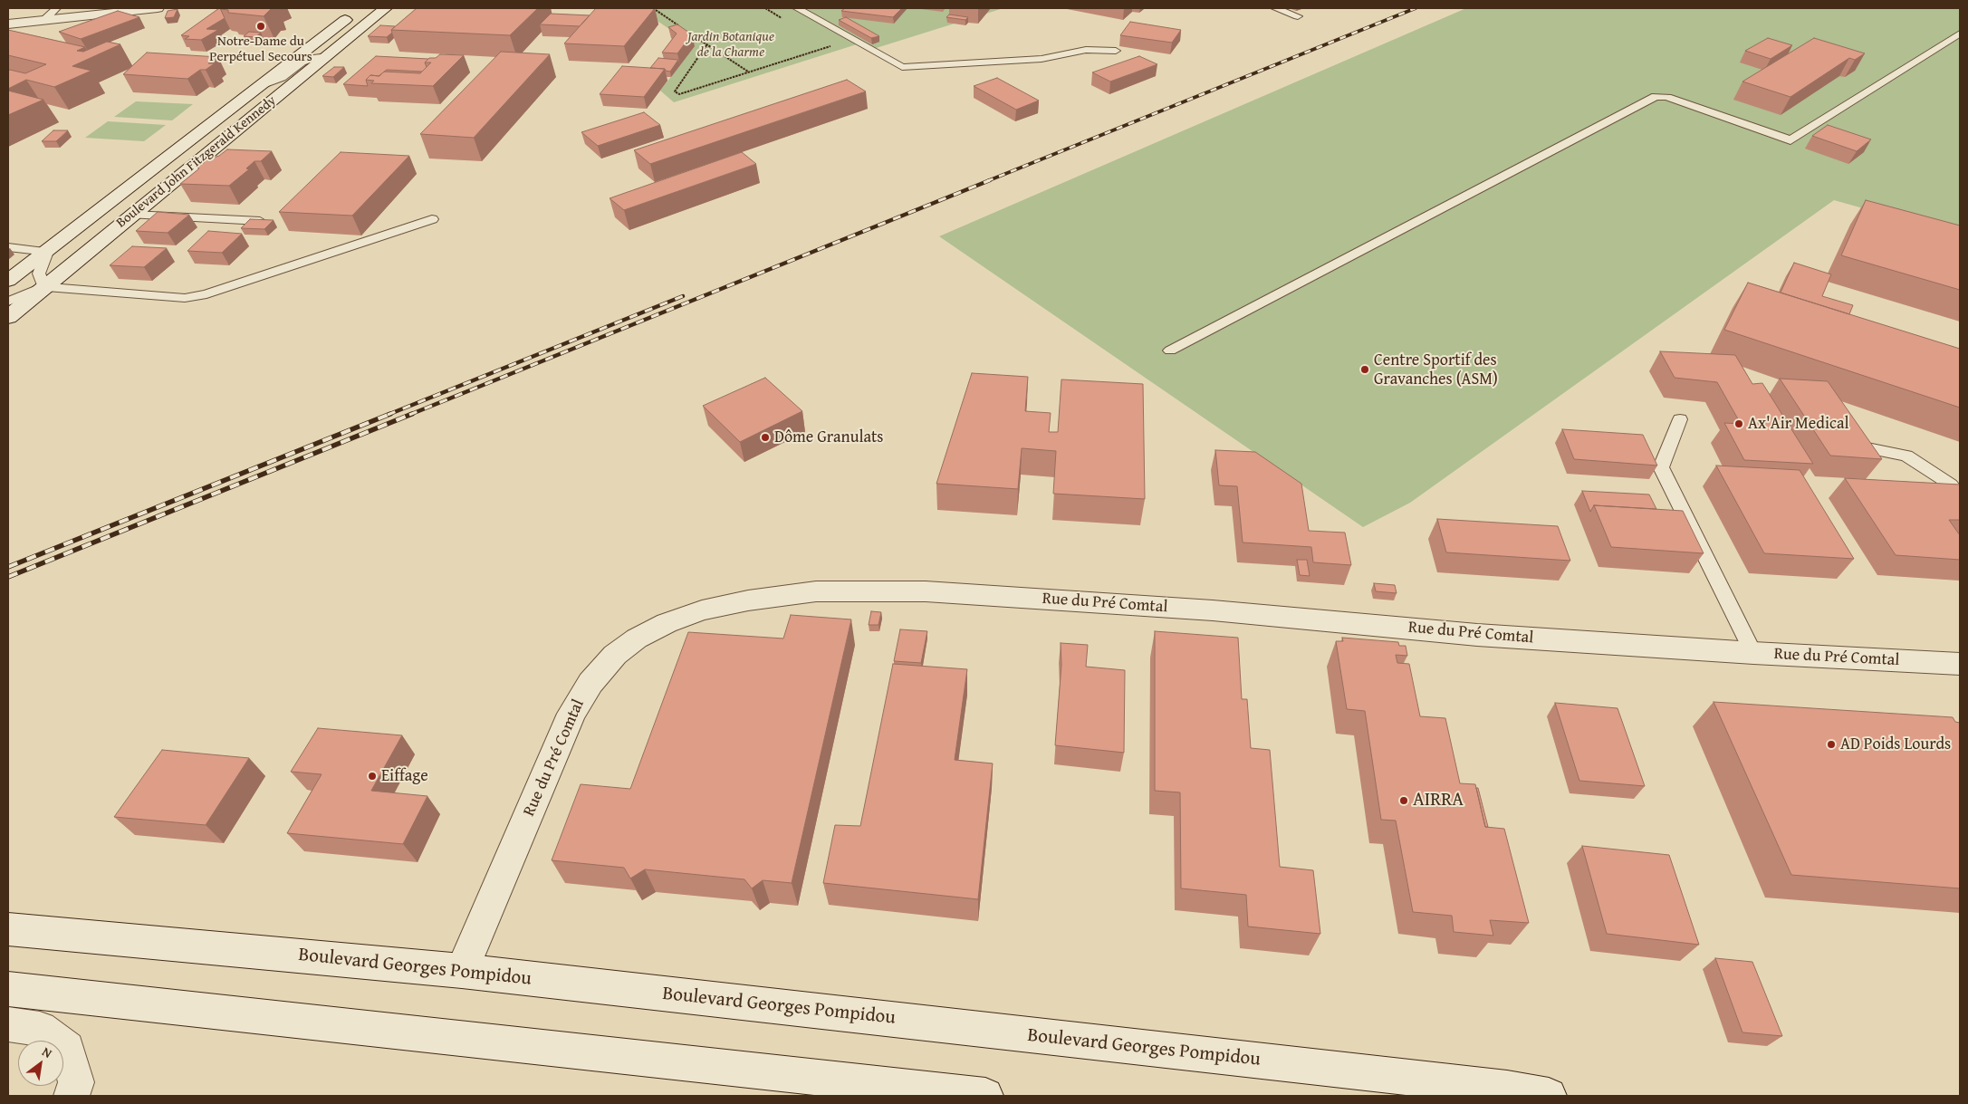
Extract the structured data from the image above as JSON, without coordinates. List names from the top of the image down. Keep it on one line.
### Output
{"streets":{"main road":["Boulevard John Fitzgerald Kennedy","Rue du Pré Comtal","Boulevard Georges Pompidou"]},"crossings":[["Rue du Pré Comtal","Boulevard Georges Pompidou"]],"parks":["Jardin Botanique de la Charme"],"places":["Notre-Dame du Perpétuel Secours","Centre Sportif des Gravanches (ASM)","Ax'Air Medical","Dôme Granulats","AD Poids Lourds","Eiffage","AIRRA"],"north":"top right"}
